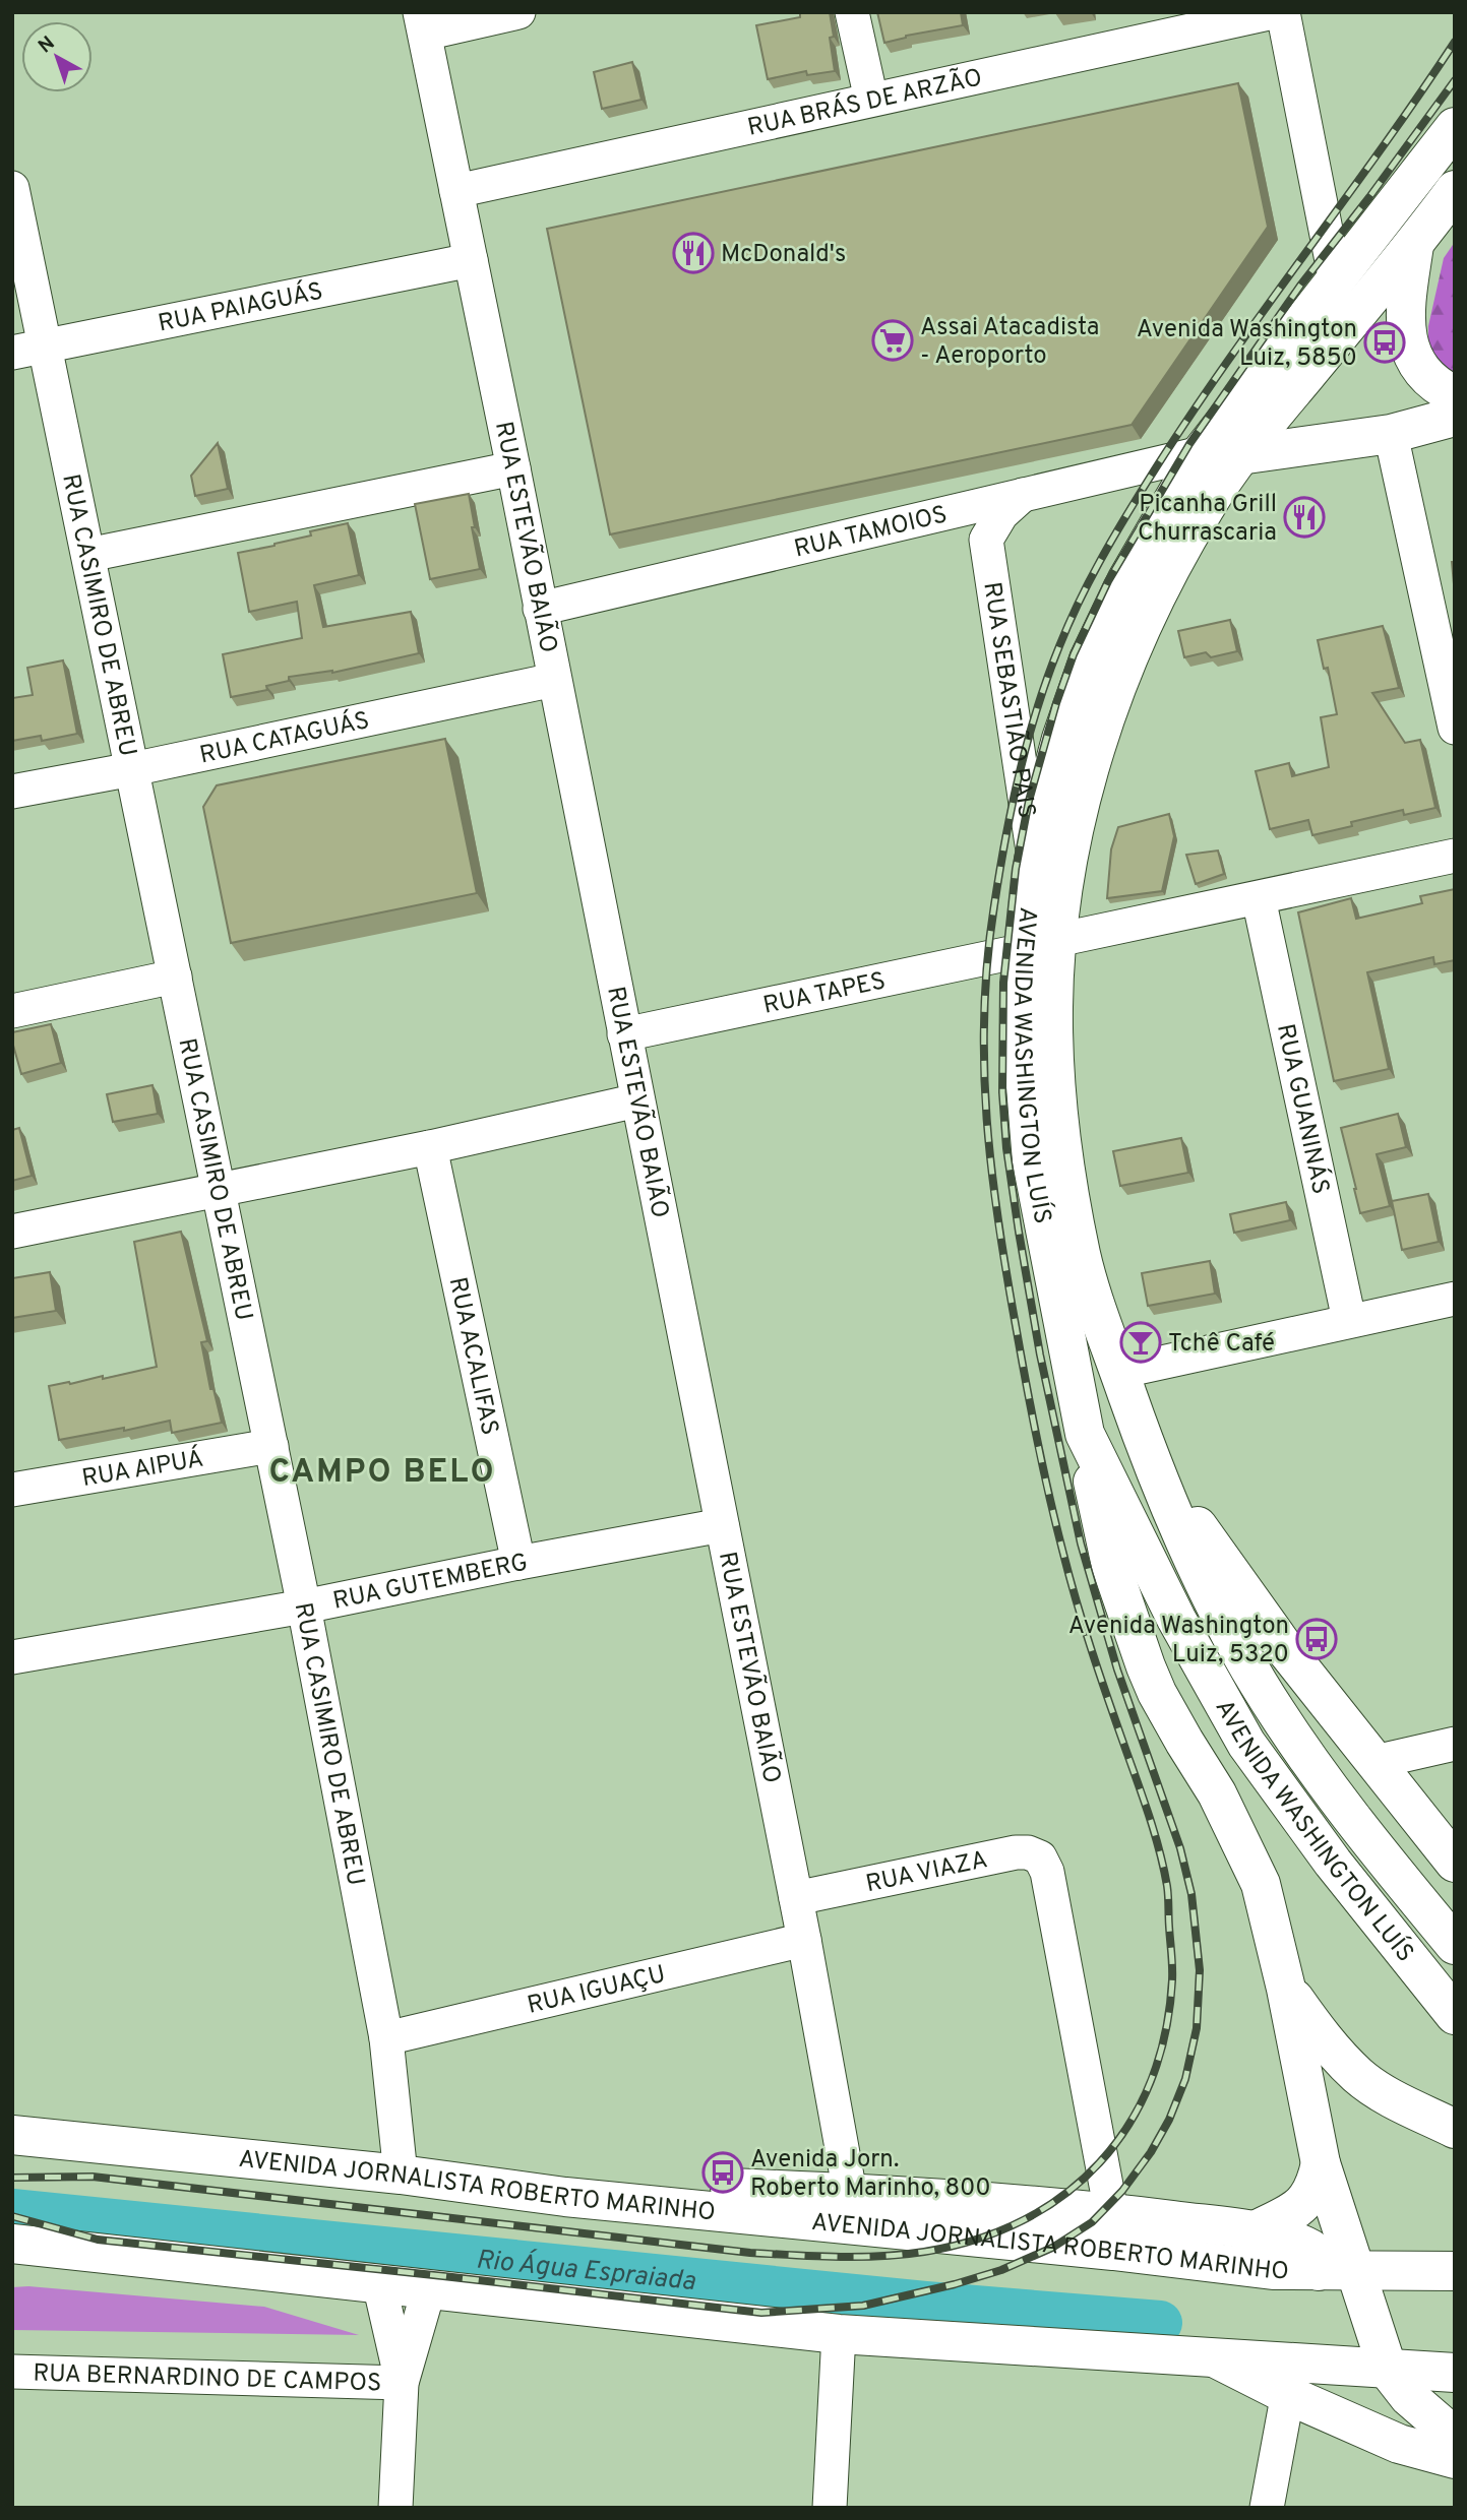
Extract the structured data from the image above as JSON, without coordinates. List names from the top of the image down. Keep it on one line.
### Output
{"streets":{"main road":["AVENIDA WASHINGTON LUÍS","AVENIDA JORNALISTA ROBERTO MARINHO"],"street":["RUA BRÁS DE ARZÃO","RUA PAIAGUÁS","RUA TAMOIOS","RUA ESTEVÃO BAIÃO","RUA CASIMIRO DE ABREU","RUA SEBASTIÃO PAIS","RUA CATAGUÁS","RUA TAPES","RUA GUANINÁS","RUA ACALIFAS","RUA AIPUÁ","RUA GUTEMBERG","RUA VIAZA","RUA IGUAÇU","RUA BERNARDINO DE CAMPOS"]},"crossings":[["RUA BRÁS DE ARZÃO","RUA ESTEVÃO BAIÃO"],["RUA PAIAGUÁS","RUA ESTEVÃO BAIÃO"],["RUA PAIAGUÁS","RUA CASIMIRO DE ABREU"],["RUA TAMOIOS","RUA ESTEVÃO BAIÃO"],["RUA TAMOIOS","AVENIDA WASHINGTON LUÍS"],["RUA ESTEVÃO BAIÃO","RUA CATAGUÁS"],["RUA ESTEVÃO BAIÃO","RUA TAPES"],["RUA ESTEVÃO BAIÃO","RUA GUTEMBERG"],["RUA ESTEVÃO BAIÃO","RUA VIAZA"],["RUA ESTEVÃO BAIÃO","RUA IGUAÇU"],["RUA CASIMIRO DE ABREU","RUA CATAGUÁS"],["RUA CASIMIRO DE ABREU","RUA AIPUÁ"],["RUA CASIMIRO DE ABREU","RUA GUTEMBERG"],["RUA CASIMIRO DE ABREU","RUA IGUAÇU"],["RUA CASIMIRO DE ABREU","AVENIDA JORNALISTA ROBERTO MARINHO"],["RUA SEBASTIÃO PAIS","AVENIDA WASHINGTON LUÍS"],["RUA TAPES","AVENIDA WASHINGTON LUÍS"],["RUA TAPES","RUA GUANINÁS"],["RUA ACALIFAS","RUA GUTEMBERG"]],"districts":["CAMPO BELO"],"water":["Rio Água Espraiada"],"places":{"restaurant":["McDonald's","Picanha Grill Churrascaria"],"supermarket":["Assai Atacadista - Aeroporto"],"bus stop":["Avenida Washington Luiz, 5850","Avenida Washington Luiz, 5320","Avenida Jorn. Roberto Marinho, 800"],"bar":["Tchê Café"]},"north":"top left"}
